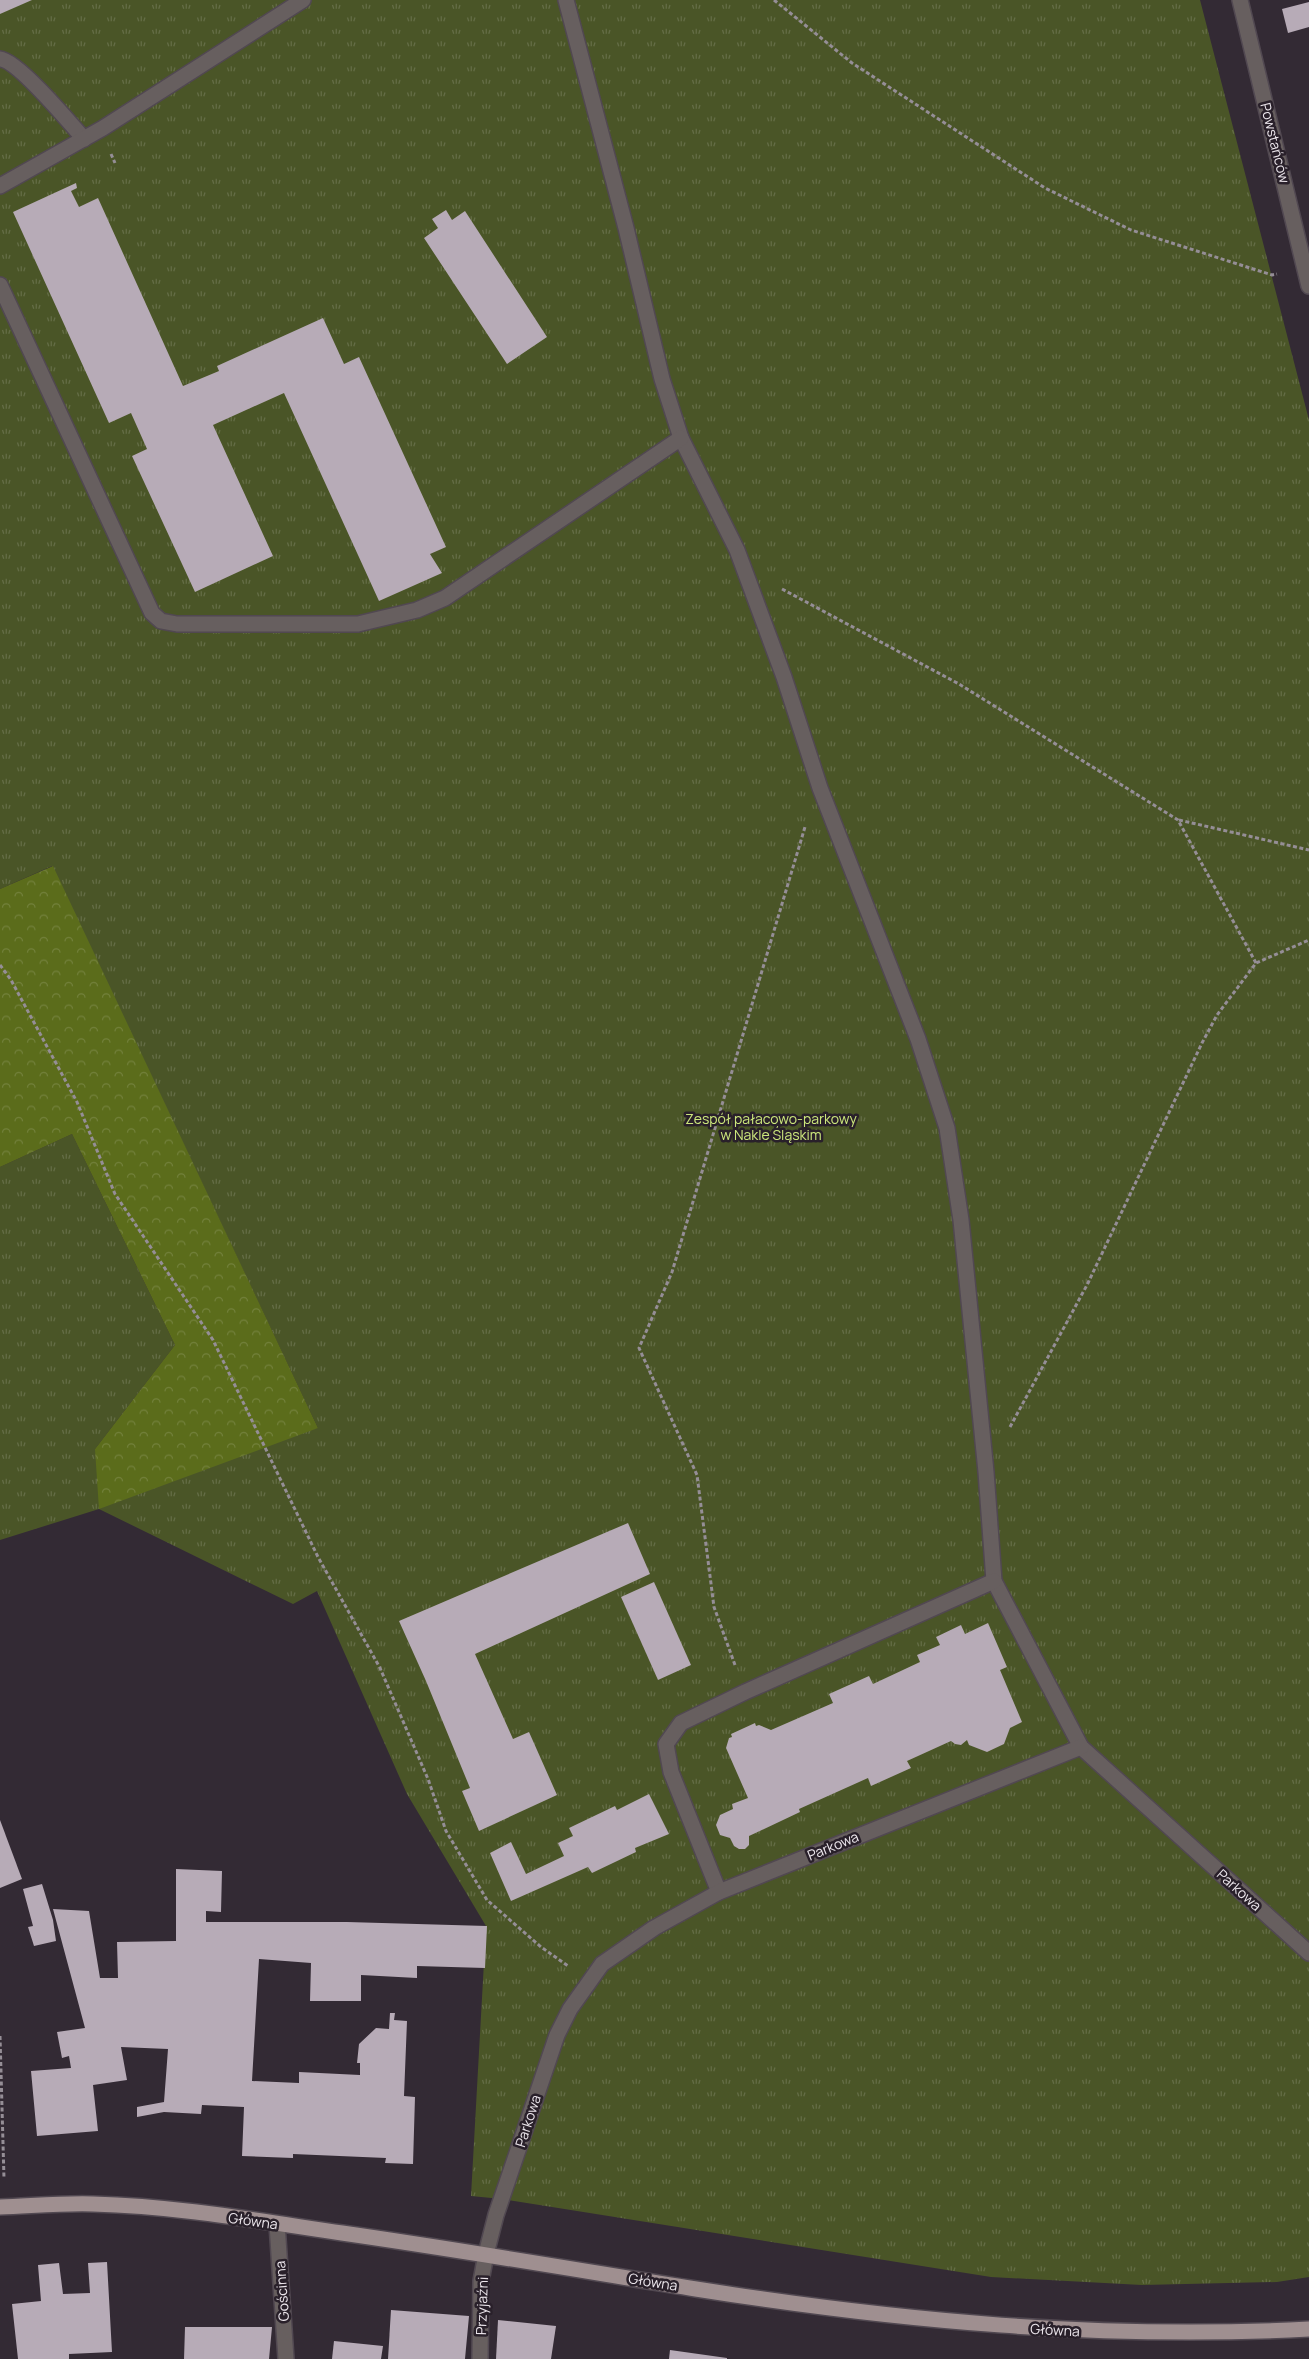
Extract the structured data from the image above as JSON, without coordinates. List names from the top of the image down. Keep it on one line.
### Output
{"streets":{"main road":["Główna"],"street":["Powstańców","Parkowa","Gościnna","Przyjaźni"]},"crossings":[["Parkowa","Główna"],["Parkowa","Przyjaźni"],["Główna","Gościnna"],["Główna","Przyjaźni"]],"parks":["Zespół pałacowo-parkowy w Nakle Śląskim"]}
